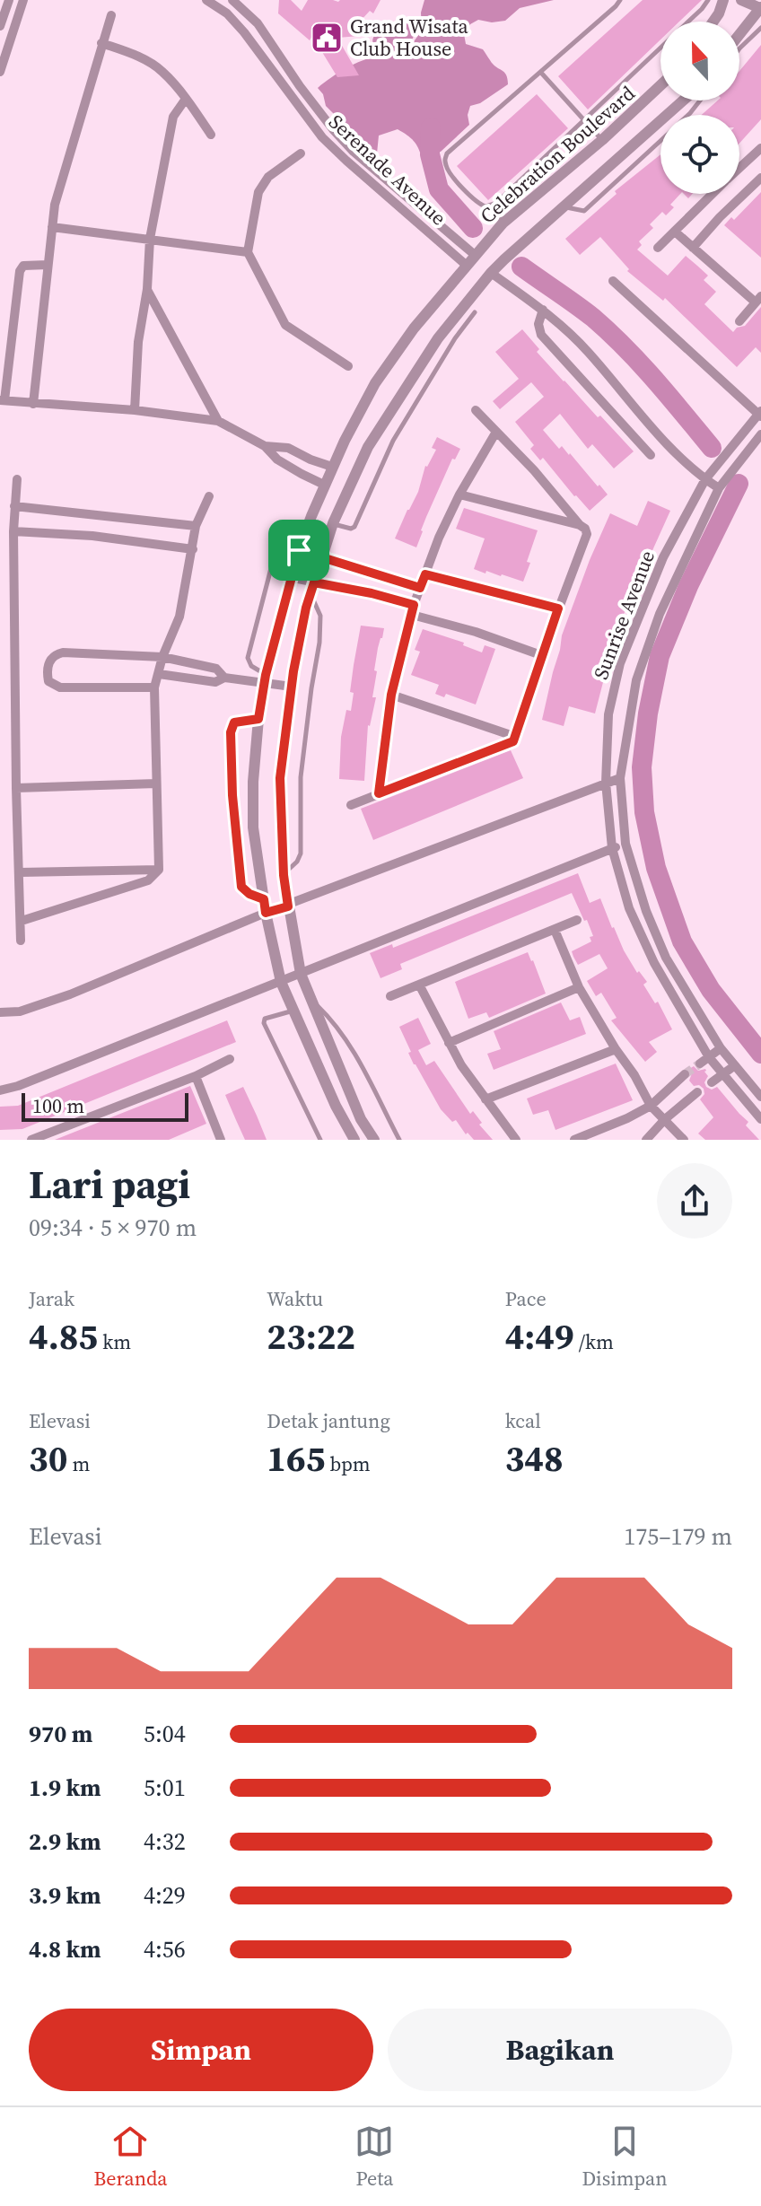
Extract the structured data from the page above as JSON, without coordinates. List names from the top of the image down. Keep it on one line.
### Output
{"streets":{"street":["Celebration Boulevard","Serenade Avenue","Sunrise Avenue"]},"crossings":[["Celebration Boulevard","Serenade Avenue"]],"places":{"public building":["Grand Wisata Club House"]},"scale_bar":"100 m","north":"top","page":{"scale":"100 m","heading":["Lari pagi","09:34 · 5 × 970 m"],"stats":[["Jarak","4.85 km"],["Waktu","23:22"],["Pace","4:49 /km"],["Elevasi","30 m"],["Detak jantung","165 bpm"],["kcal","348"]],"chart":["Elevasi","175–179 m"],"list":[{"name":"970 m","note":"5:04"},{"name":"1.9 km","note":"5:01"},{"name":"2.9 km","note":"4:32"},{"name":"3.9 km","note":"4:29"},{"name":"4.8 km","note":"4:56"}],"buttons":["Simpan","Bagikan"],"tabs":["Beranda","Peta","Disimpan"]}}
